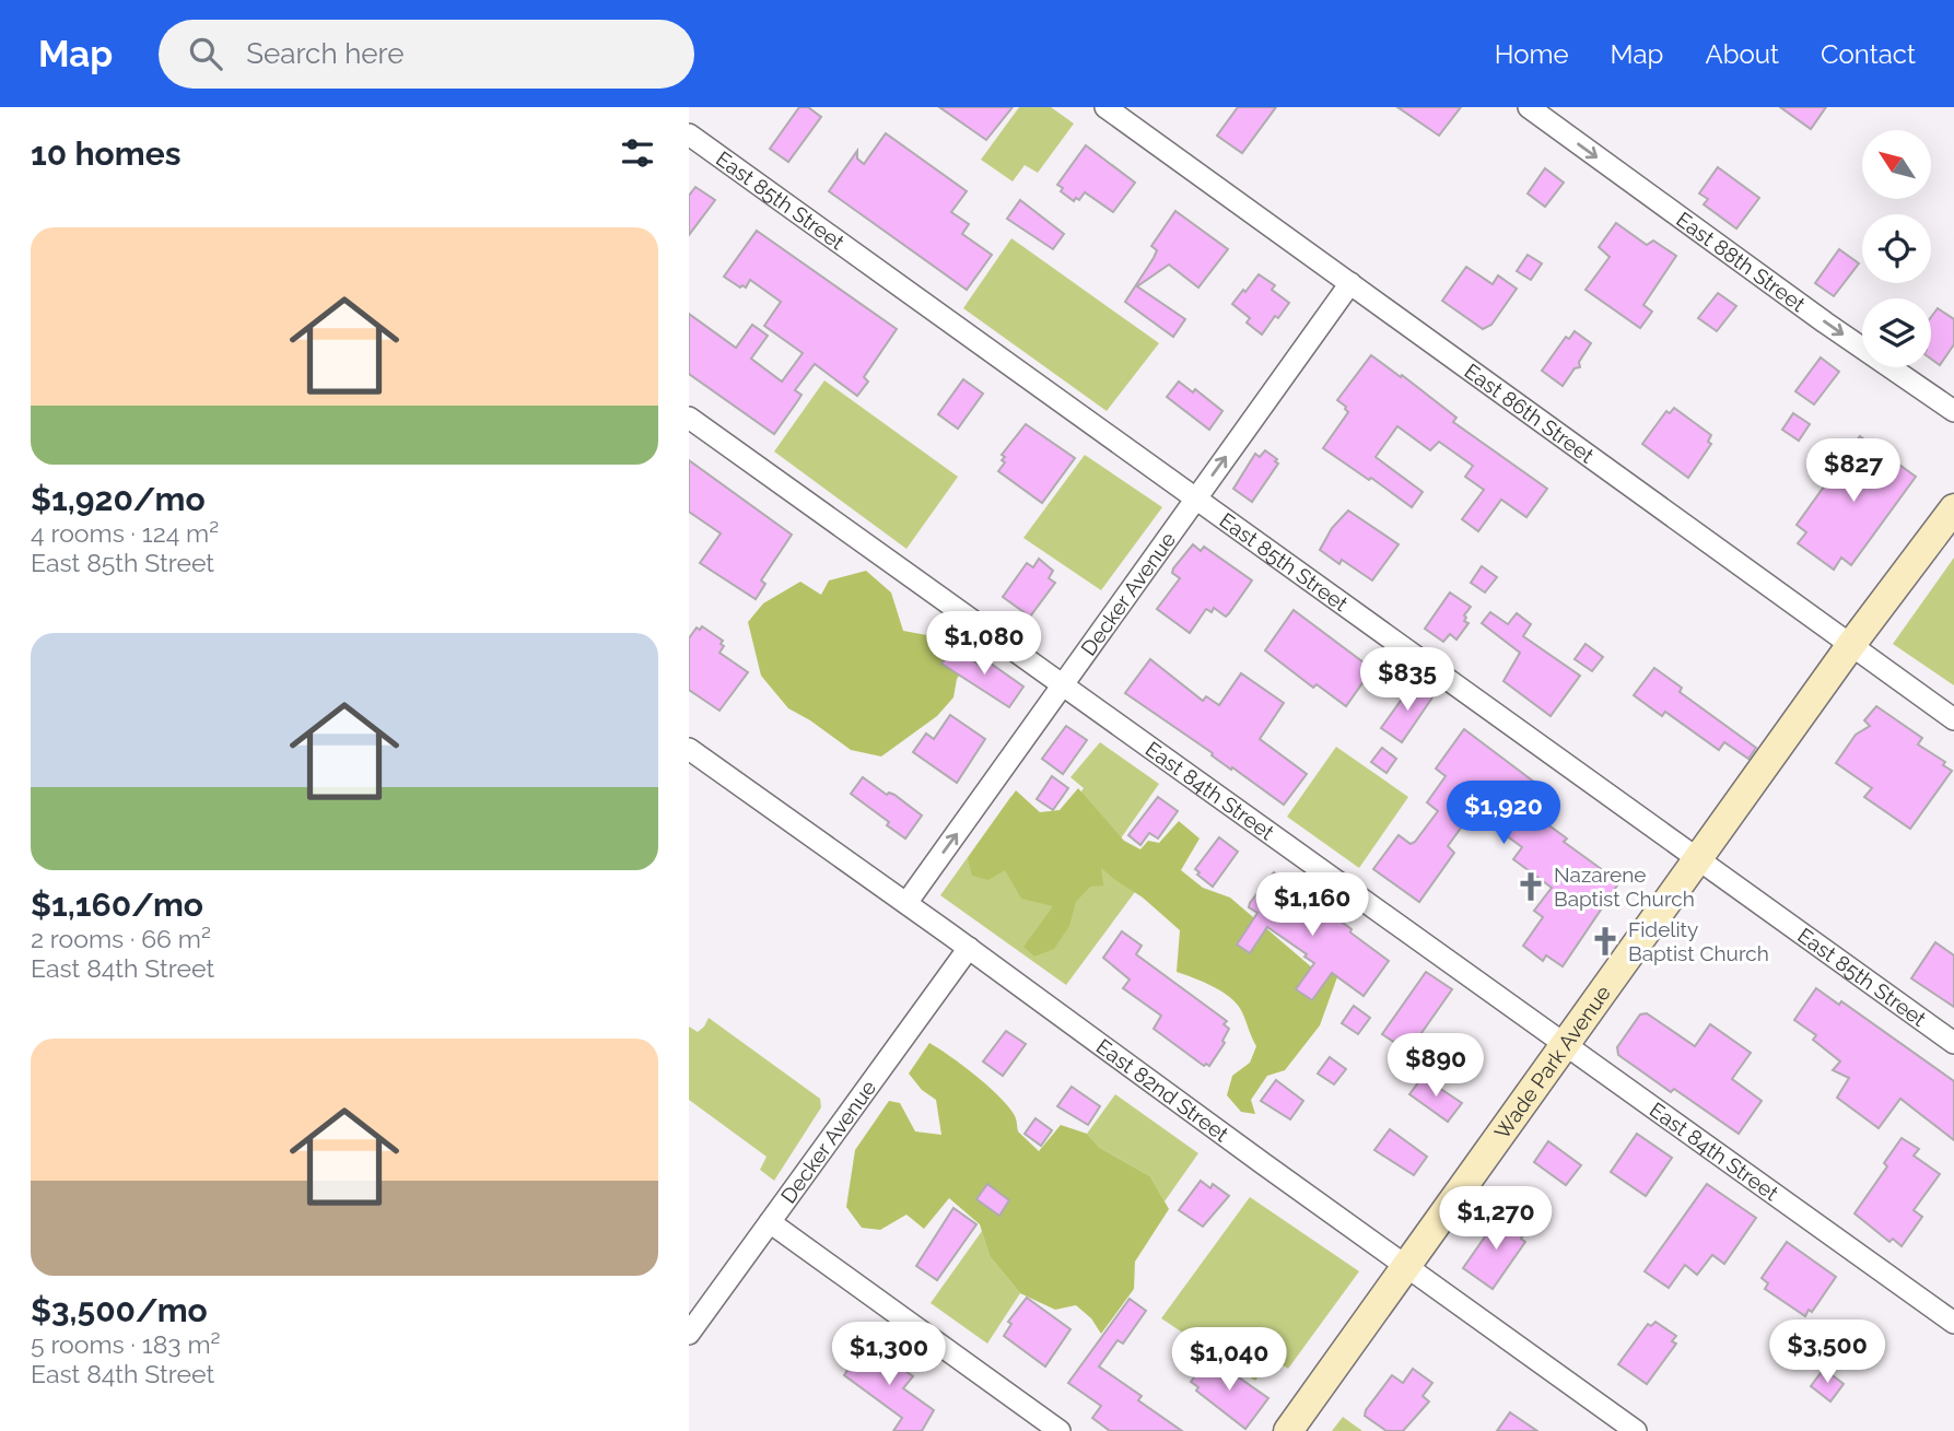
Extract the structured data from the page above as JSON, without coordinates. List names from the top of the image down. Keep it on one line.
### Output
{"streets":{"street":["East 85th Street","East 88th Street","East 86th Street","Decker Avenue","East 84th Street","Wade Park Avenue","East 82nd Street"]},"crossings":[["East 85th Street","Decker Avenue"],["East 85th Street","Wade Park Avenue"],["East 86th Street","Decker Avenue"],["East 86th Street","Wade Park Avenue"],["Decker Avenue","East 84th Street"],["Decker Avenue","East 82nd Street"],["East 84th Street","Wade Park Avenue"],["Wade Park Avenue","East 82nd Street"]],"one_way":["East 88th Street","Decker Avenue"],"places":{"church":["Nazarene Baptist Church","Fidelity Baptist Church"]},"north":"top left","page":{"header":"Map","search":"Search here","nav":["Home","Map","About","Contact"],"heading":"10 homes","list":[{"name":"$1,920/mo","note":"4 rooms · 124 m² · East 85th Street"},{"name":"$1,160/mo","note":"2 rooms · 66 m² · East 84th Street"},{"name":"$3,500/mo","note":"5 rooms · 183 m² · East 84th Street"}],"price":["$827","$1,080","$835","$1,920","$1,160","$890","$1,270","$3,500","$1,300","$1,040"]}}
